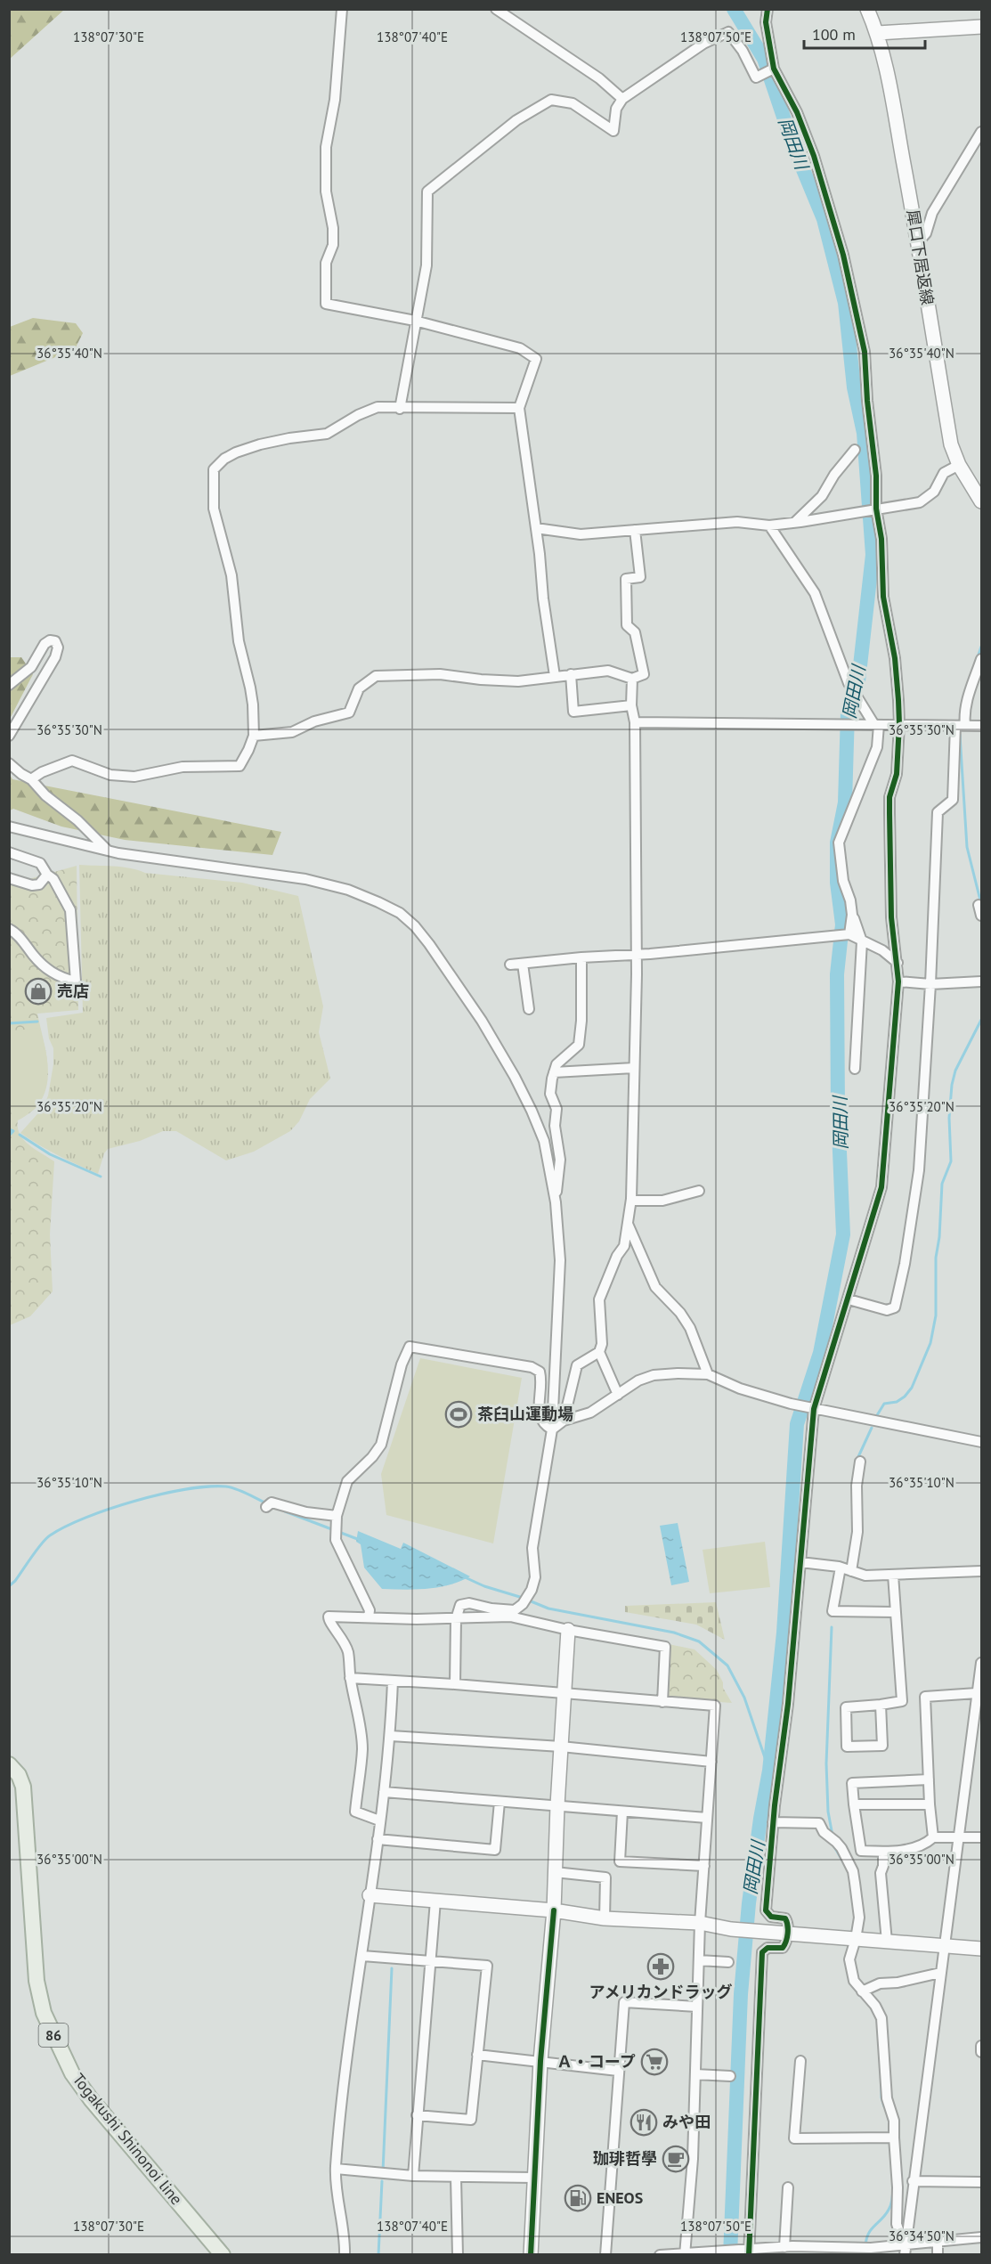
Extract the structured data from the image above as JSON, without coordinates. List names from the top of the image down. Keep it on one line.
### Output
{"streets":{"main road":["86","Togakushi Shinonoi line"],"street":["犀口下居返線"]},"water":["岡田川"],"places":{"shop":["売店"],"sports":["茶臼山運動場"],"pharmacy":["アメリカンドラッグ"],"supermarket":["Ａ・コープ"],"restaurant":["みや田"],"cafe":["珈琲哲學"],"fuel station":["ENEOS"]},"scale_bar":"100 m","coordinates":["138°07'30\"E","138°07'40\"E","138°07'50\"E","36°35'40\"N","36°35'30\"N","36°35'20\"N","36°35'10\"N","36°35'00\"N","36°34'50\"N"]}
